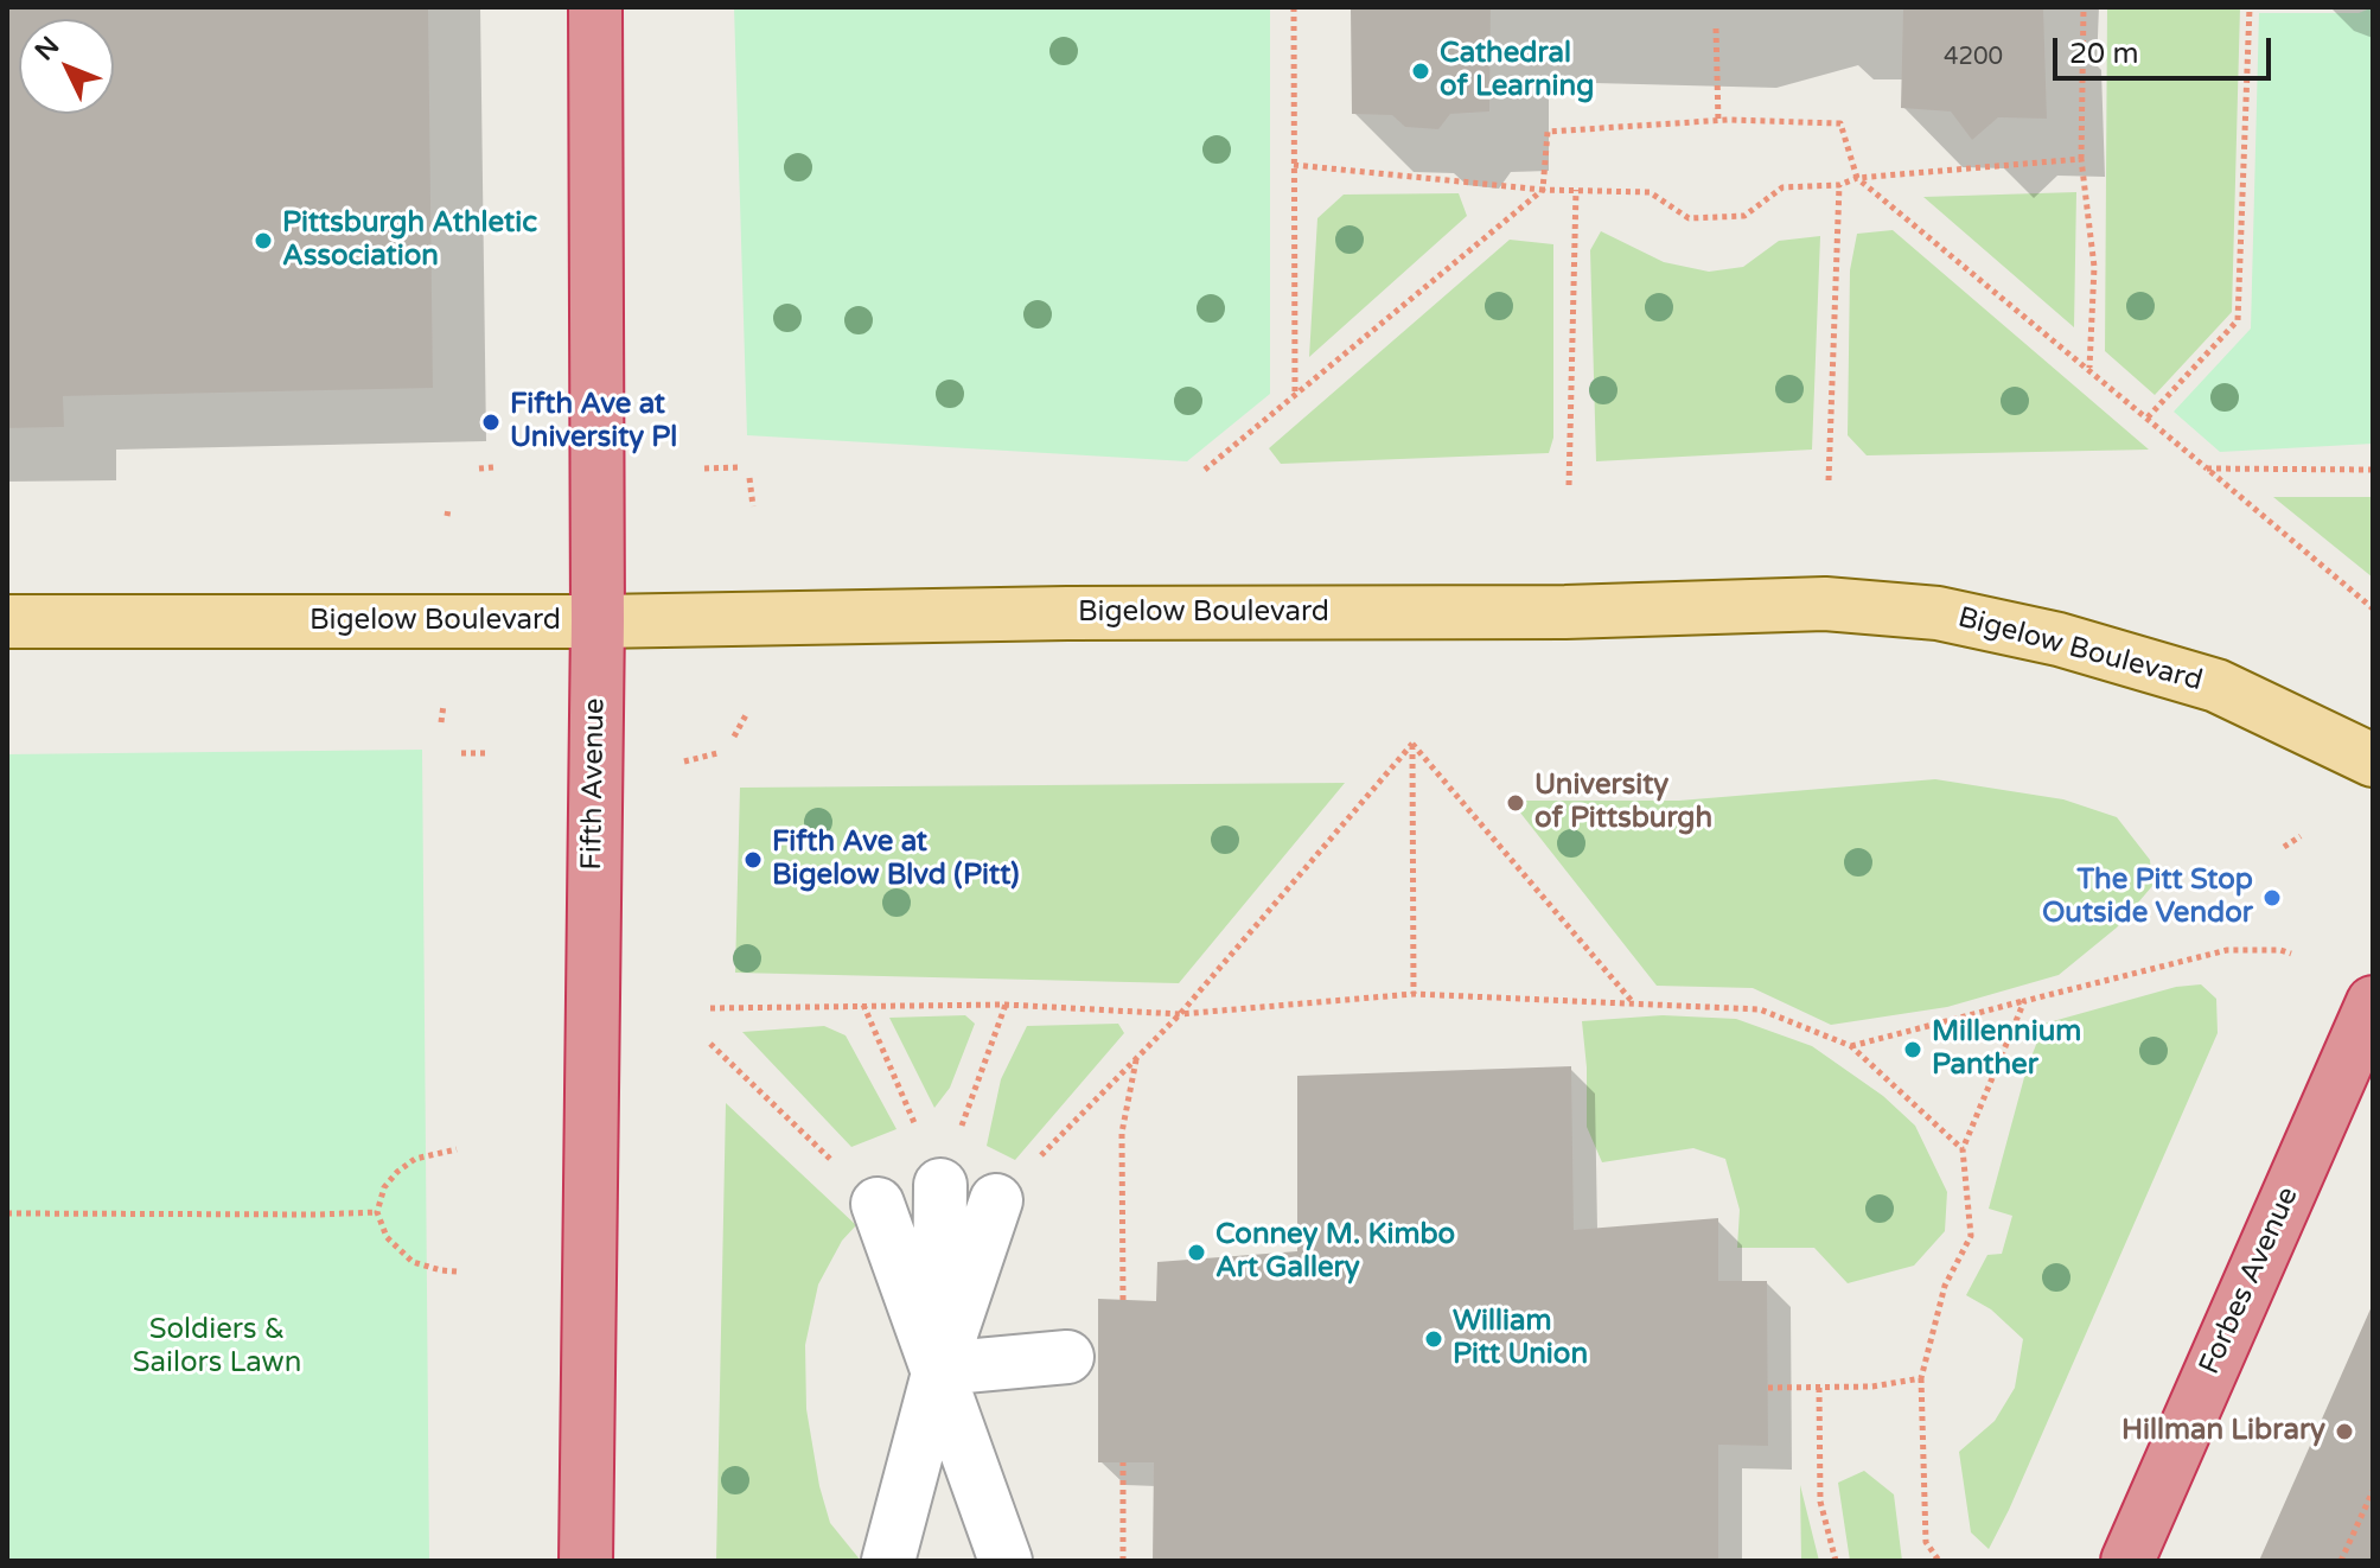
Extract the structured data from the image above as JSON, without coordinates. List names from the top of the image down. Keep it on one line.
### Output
{"streets":{"highway":["Fifth Avenue","Forbes Avenue"],"main road":["Bigelow Boulevard"]},"crossings":[["Bigelow Boulevard","Fifth Avenue"]],"parks":["Soldiers & Sailors Lawn"],"places":["Cathedral of Learning","Pittsburgh Athletic Association","Fifth Ave at University Pl","University of Pittsburgh","Fifth Ave at Bigelow Blvd (Pitt)","The Pitt Stop Outside Vendor","Millennium Panther","Conney M. Kimbo Art Gallery","William Pitt Union","Hillman Library"],"house_numbers":["4200"],"scale_bar":"20 m","north":"top left"}
